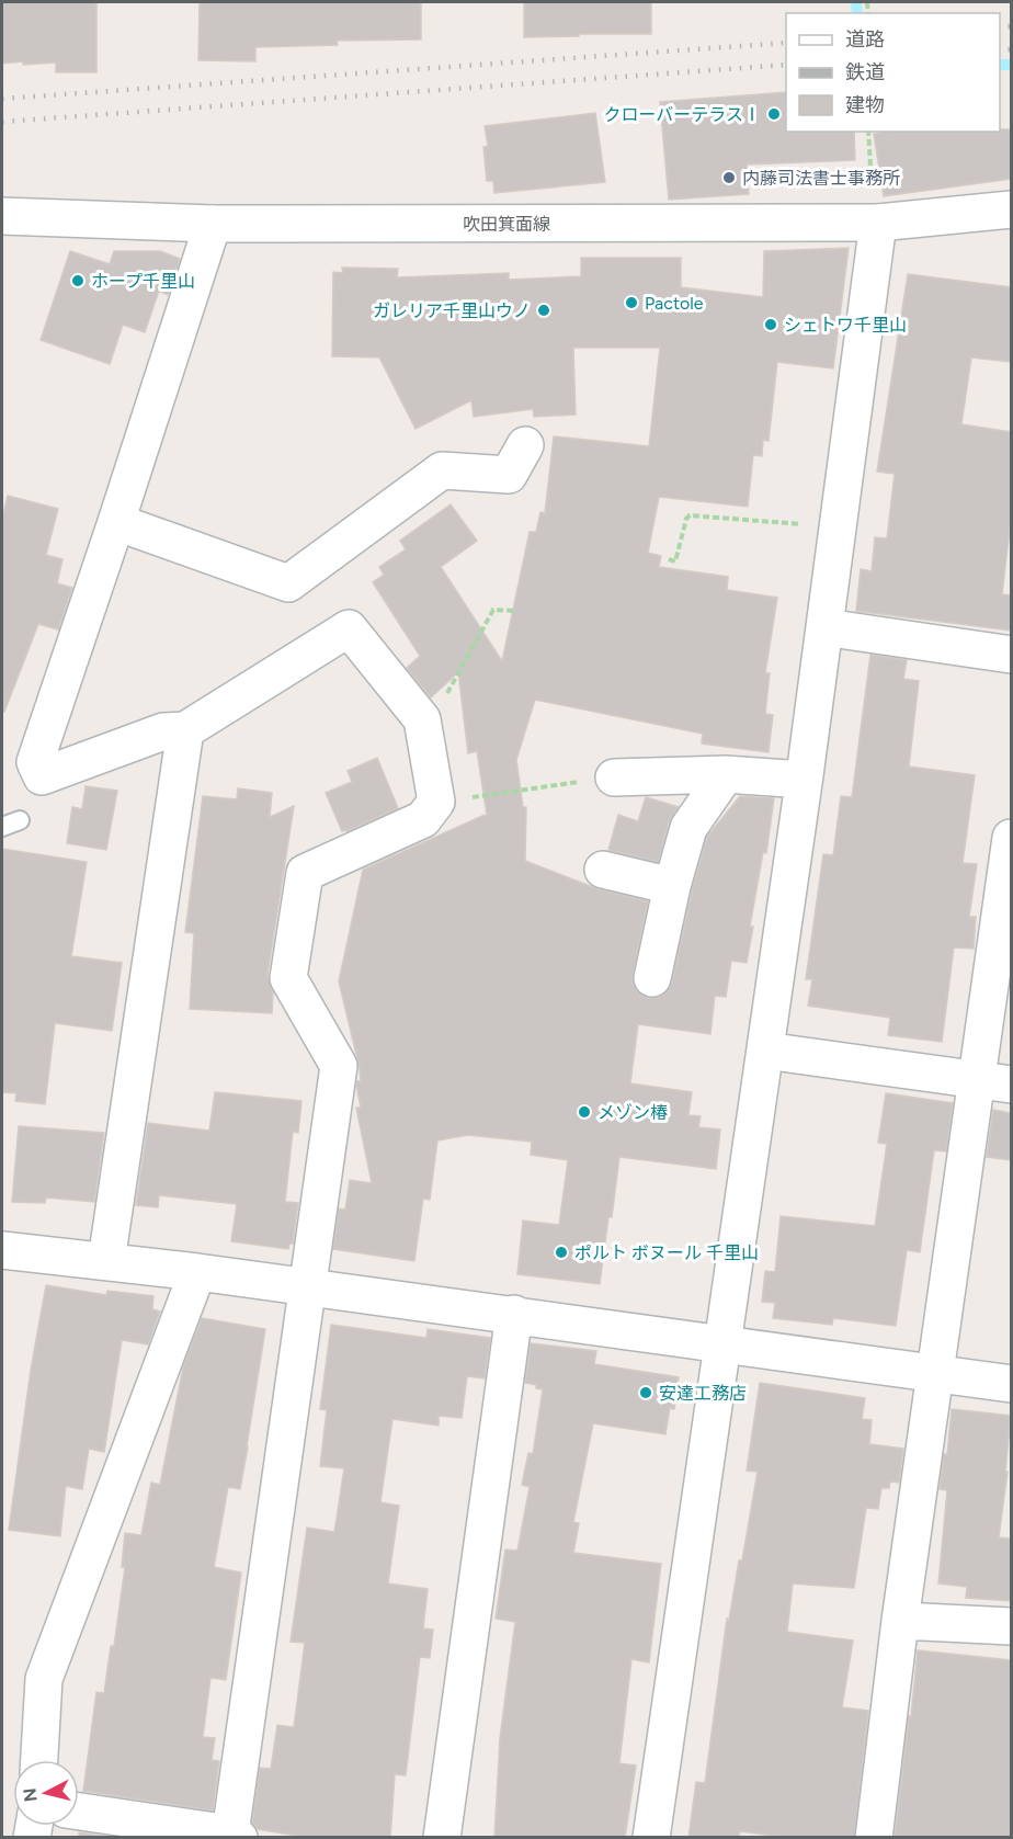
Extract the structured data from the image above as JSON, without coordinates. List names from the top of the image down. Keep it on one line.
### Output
{"streets":{"street":["吹田箕面線"]},"places":["クローバーテラスⅠ","内藤司法書士事務所","ホープ千里山","Pactole","ガレリア千里山ウノ","シェトワ千里山","メゾン椿","ポルト ボヌール 千里山","安達工務店"],"legend":["道路","鉄道","建物"],"north":"left"}
